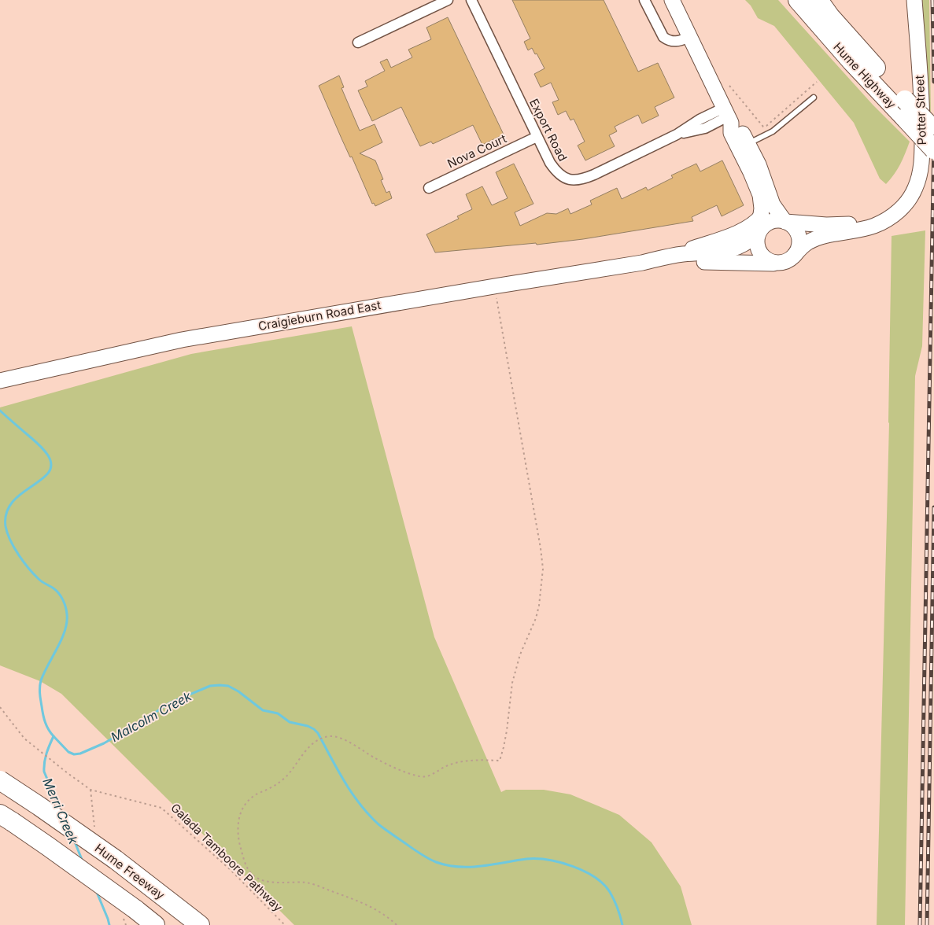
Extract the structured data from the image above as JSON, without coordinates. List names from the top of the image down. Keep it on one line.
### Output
{"streets":{"highway":["Hume Highway","Hume Freeway"],"main road":["Potter Street","Craigieburn Road East"],"street":["Export Road","Nova Court"],"path":["Galada Tamboore Pathway"]},"crossings":[["Potter Street","Craigieburn Road East"],["Export Road","Nova Court"]],"water":["Malcolm Creek","Merri Creek"]}
